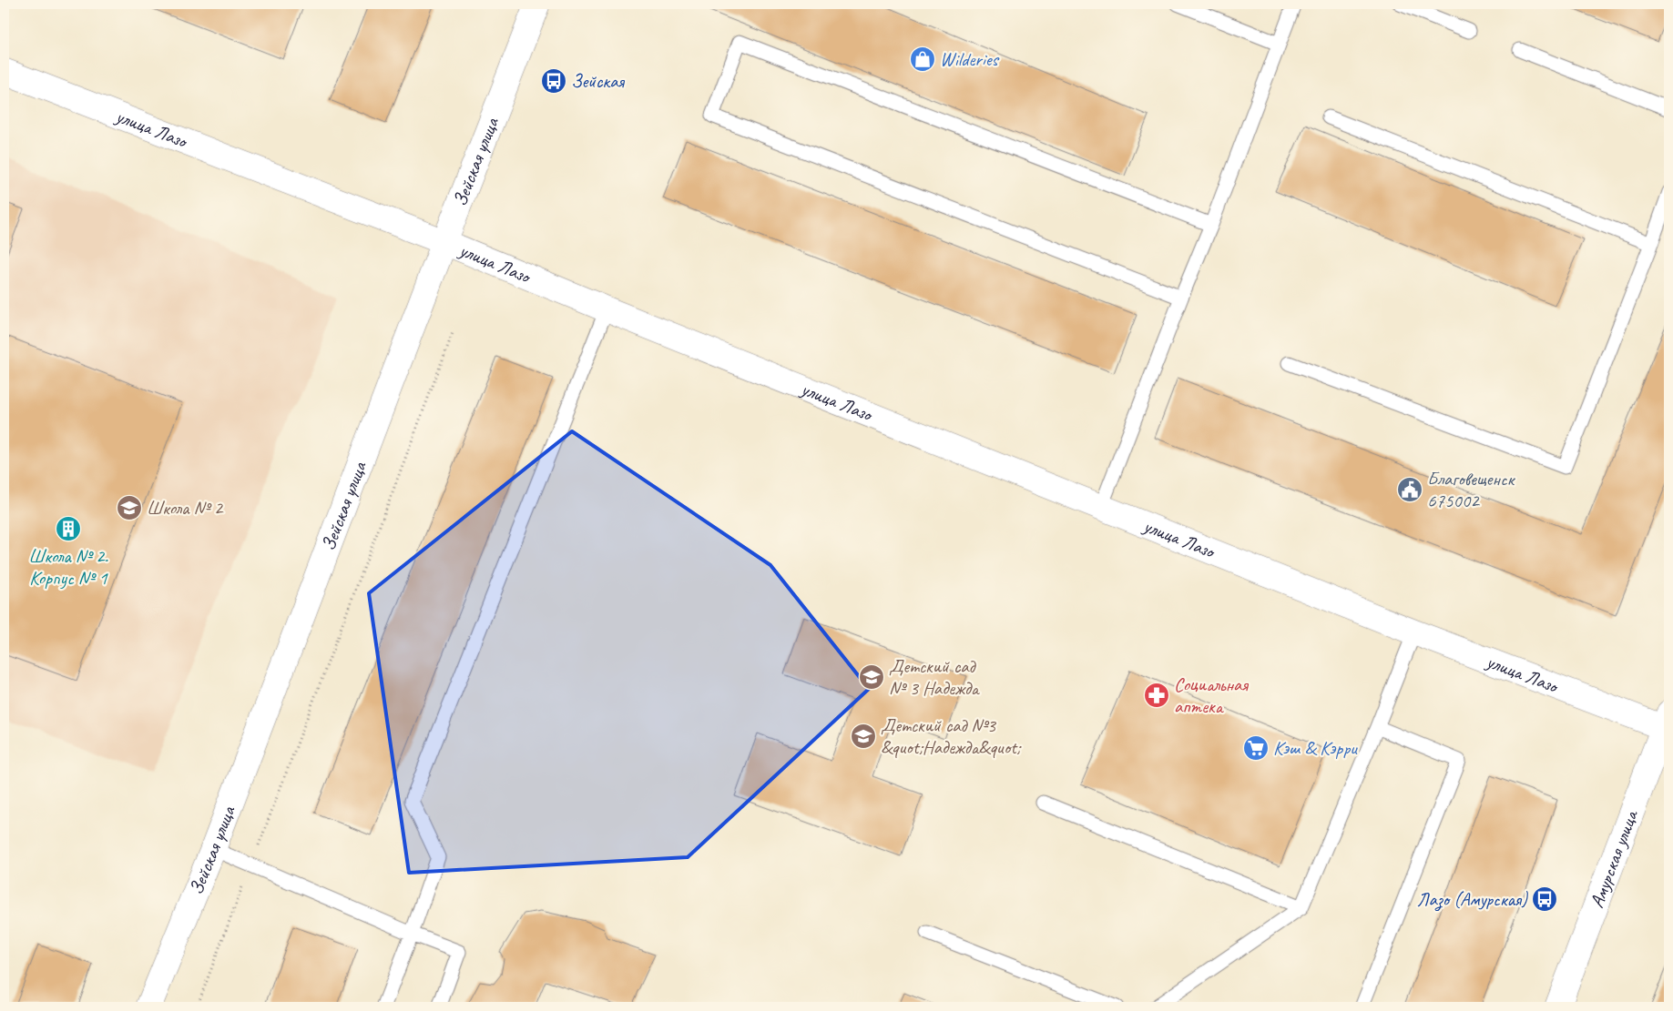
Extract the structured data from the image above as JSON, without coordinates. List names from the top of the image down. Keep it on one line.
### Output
{"streets":{"main road":["улица Лазо","Зейская улица","Амурская улица"]},"crossings":[["улица Лазо","Зейская улица"],["улица Лазо","Амурская улица"]],"places":{"shop":["Wilderies"],"bus stop":["Зейская","Лазо (Амурская)"],"public building":["Благовещенск 675002"],"school or university":["Школа № 2","Детский сад № 3 Надежда","Детский сад №3 &quot;Надежда&quot;"],"building":["Школа № 2. Корпус № 1"],"pharmacy":["Социальная аптека"],"supermarket":["Кэш & Кэрри"]}}
